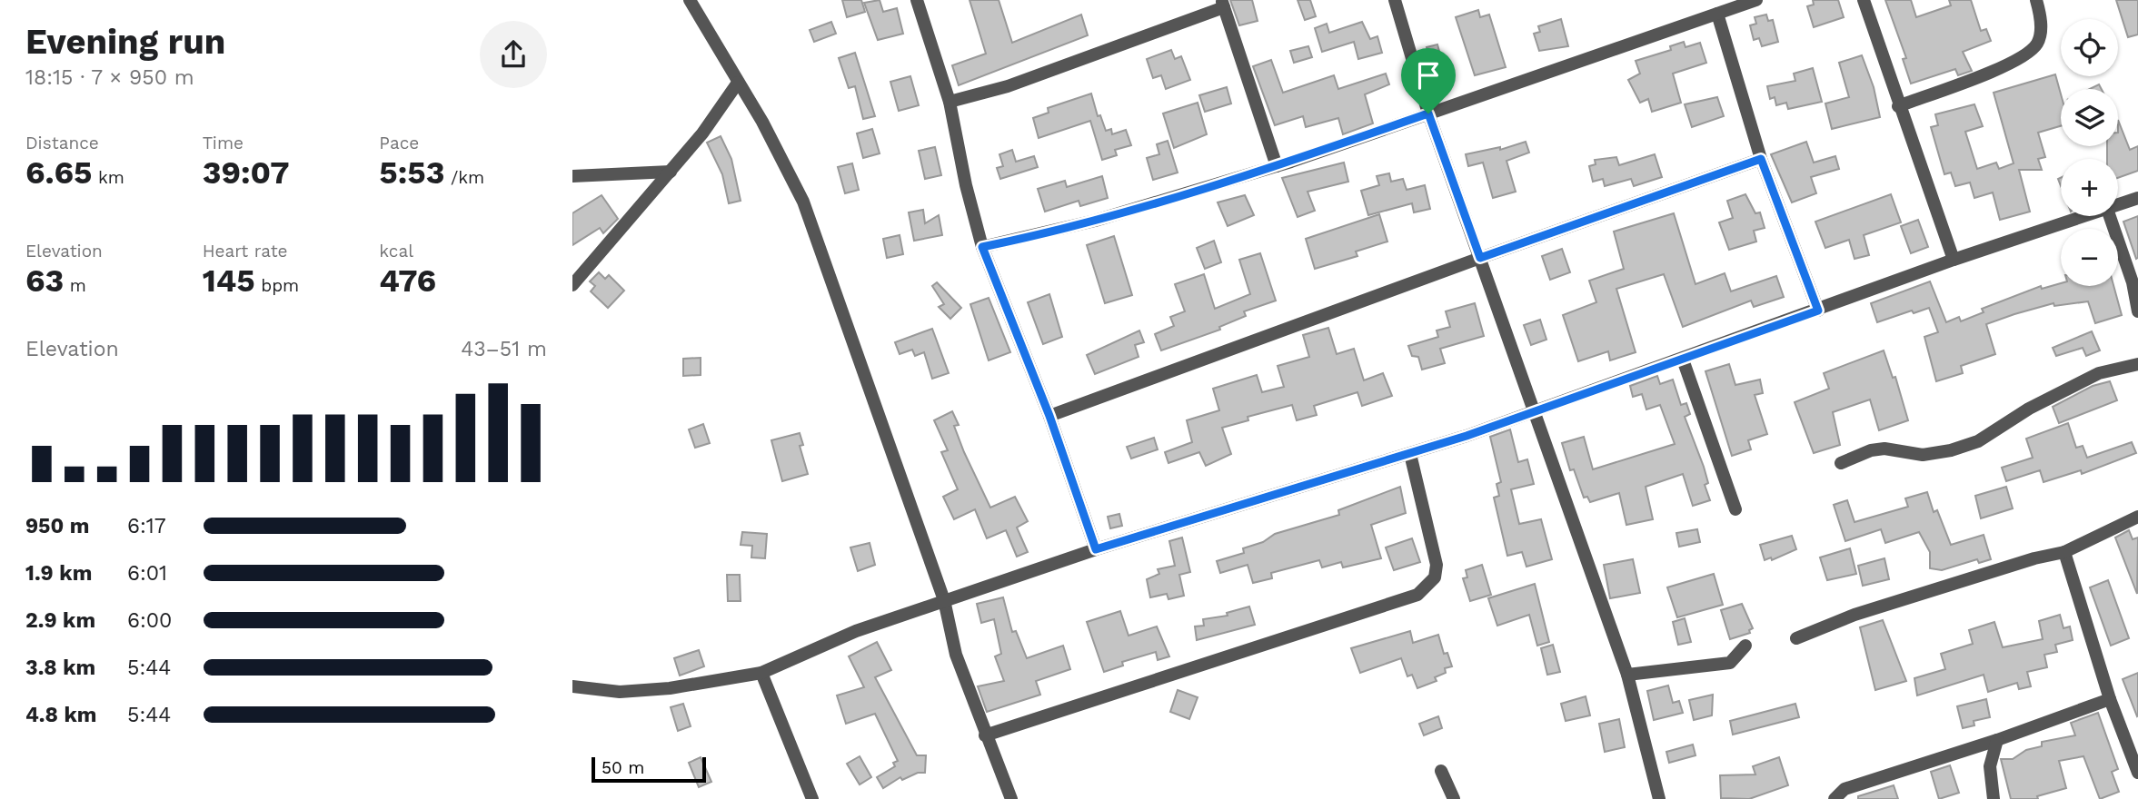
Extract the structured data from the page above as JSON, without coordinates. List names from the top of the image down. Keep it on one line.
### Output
{"scale_bar":"50 m","page":{"heading":["Evening run","18:15 · 7 × 950 m"],"map_buttons":["+","−"],"stats":[["Distance","6.65 km"],["Time","39:07"],["Pace","5:53 /km"],["Elevation","63 m"],["Heart rate","145 bpm"],["kcal","476"]],"chart":["Elevation","43–51 m"],"list":[{"name":"950 m","note":"6:17"},{"name":"1.9 km","note":"6:01"},{"name":"2.9 km","note":"6:00"},{"name":"3.8 km","note":"5:44"},{"name":"4.8 km","note":"5:44"}],"scale":"50 m"}}
